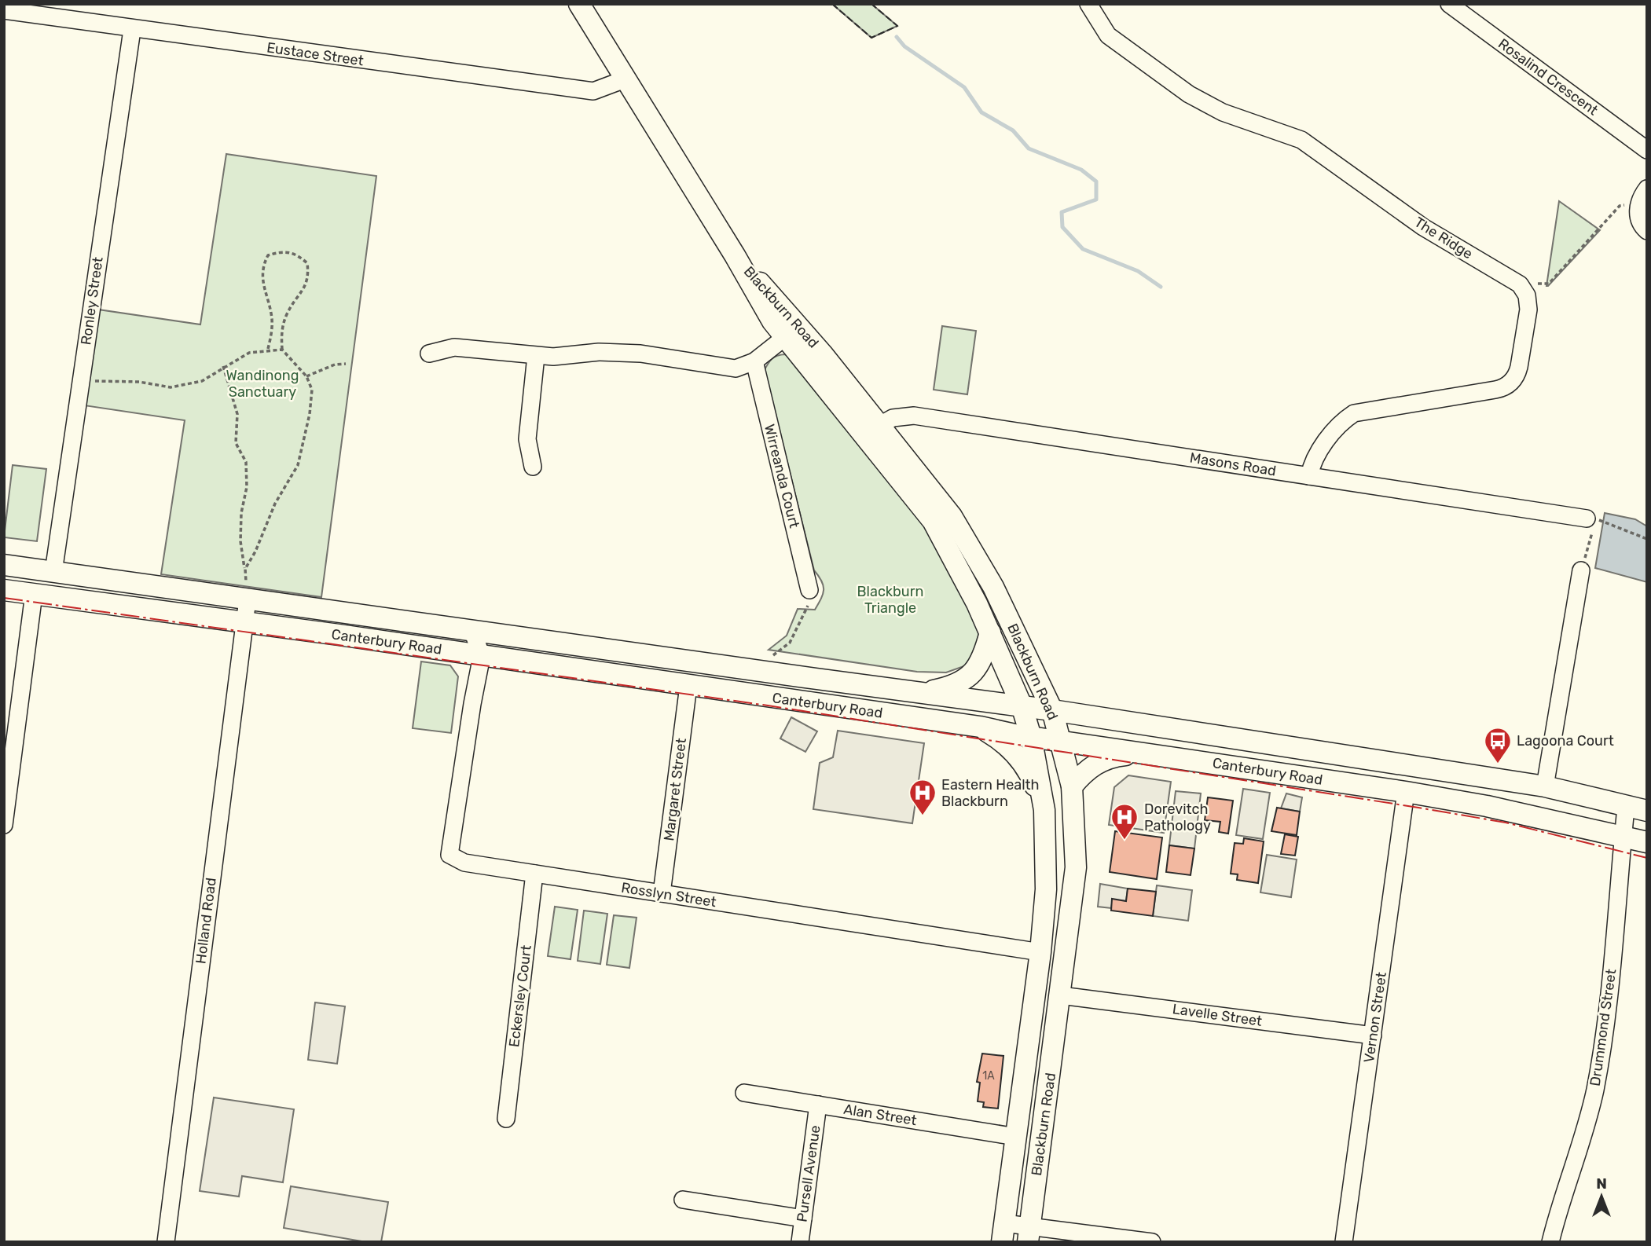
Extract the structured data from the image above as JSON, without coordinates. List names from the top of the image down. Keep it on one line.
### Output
{"streets":{"main road":["Blackburn Road","Canterbury Road"],"street":["Eustace Street","Rosalind Crescent","The Ridge","Ronley Street","Masons Road","Wirreanda Court","Margaret Street","Rosslyn Street","Holland Road","Eckersley Court","Lavelle Street","Vernon Street","Drummond Street","Alan Street","Pursell Avenue"]},"crossings":[["Eustace Street","Ronley Street"],["Eustace Street","Blackburn Road"],["Ronley Street","Canterbury Road"],["Blackburn Road","Masons Road"],["Blackburn Road","Canterbury Road"],["Blackburn Road","Rosslyn Street"],["Blackburn Road","Lavelle Street"],["Blackburn Road","Alan Street"],["Canterbury Road","Margaret Street"],["Canterbury Road","Rosslyn Street"],["Canterbury Road","Holland Road"],["Canterbury Road","Vernon Street"],["Canterbury Road","Drummond Street"],["Margaret Street","Rosslyn Street"],["Rosslyn Street","Eckersley Court"],["Lavelle Street","Vernon Street"],["Alan Street","Pursell Avenue"]],"parks":["Wandinong Sanctuary","Blackburn Triangle"],"places":{"bus stop":["Lagoona Court"],"hospital":["Eastern Health Blackburn","Dorevitch Pathology"]},"house_numbers":["1A"],"north":"top"}
